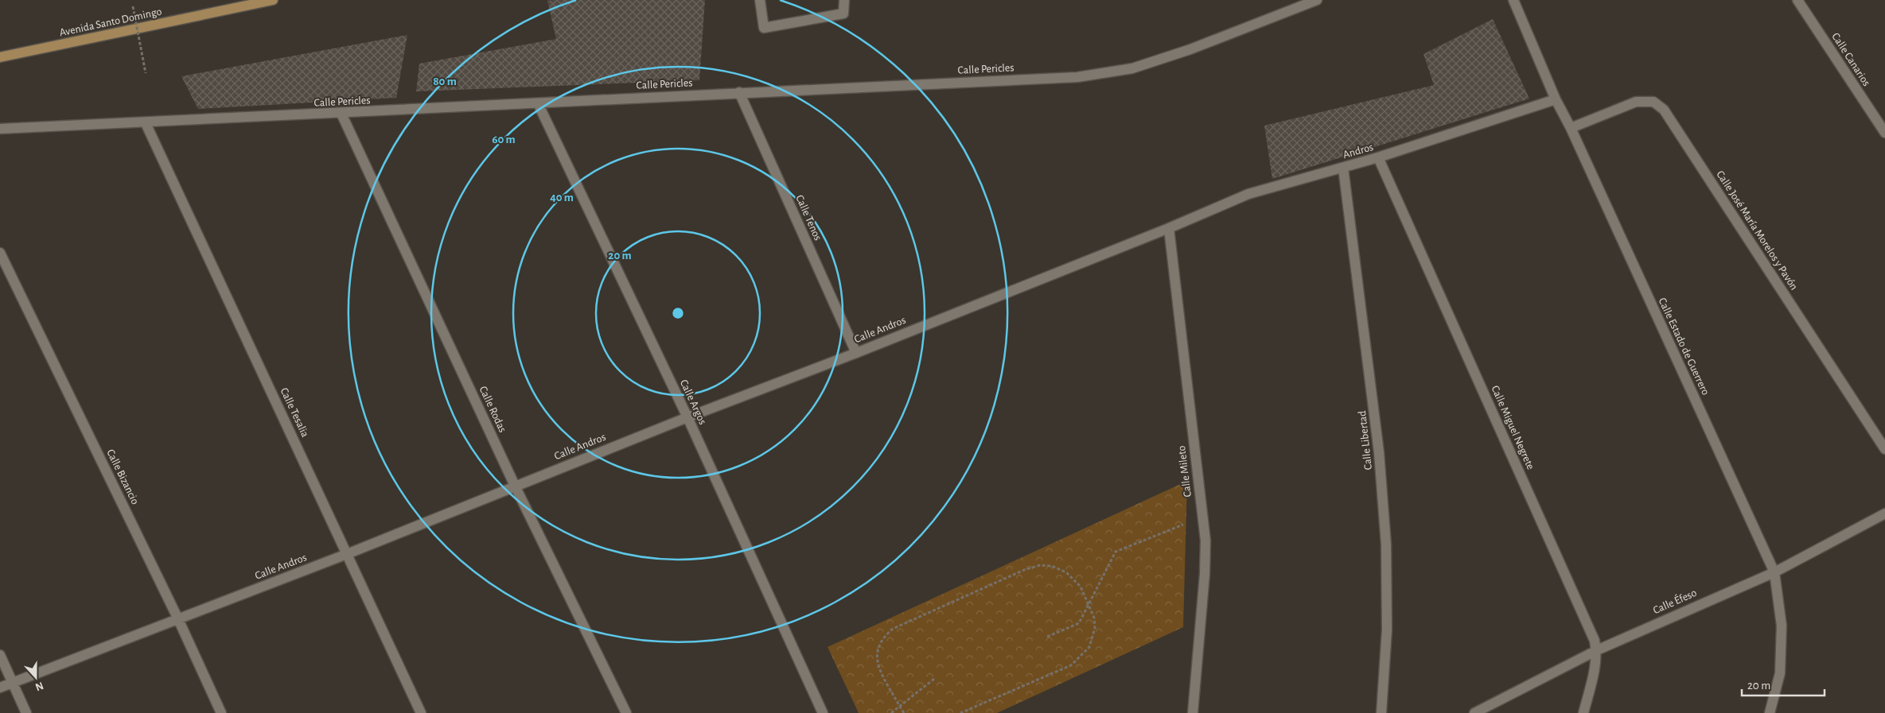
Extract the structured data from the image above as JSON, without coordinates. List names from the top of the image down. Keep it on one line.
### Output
{"streets":{"main road":["Avenida Santo Domingo"],"street":["Calle Canarios","Calle Pericles","Andros","Calle Tenos","Calle José María Morelos y Pavón","Calle Andros","Calle Estado de Guerrero","Calle Argos","Calle Rodas","Calle Tesalia","Calle Miguel Negrete","Calle Libertad","Calle Mileto","Calle Bizancio","Calle Éfeso"]},"crossings":[["Calle Pericles","Calle Tenos"],["Calle Pericles","Calle Argos"],["Calle Pericles","Calle Rodas"],["Calle Pericles","Calle Tesalia"],["Andros","Calle Andros"],["Andros","Calle Estado de Guerrero"],["Andros","Calle Miguel Negrete"],["Andros","Calle Libertad"],["Andros","Calle Mileto"],["Calle Tenos","Calle Andros"],["Calle José María Morelos y Pavón","Calle Estado de Guerrero"],["Calle Andros","Calle Argos"],["Calle Andros","Calle Rodas"],["Calle Andros","Calle Tesalia"],["Calle Andros","Calle Mileto"],["Calle Andros","Calle Bizancio"],["Calle Estado de Guerrero","Calle Éfeso"],["Calle Miguel Negrete","Calle Éfeso"]],"scale_bar":"20 m","north":"bottom","rings":["80 m","60 m","40 m","20 m"]}
